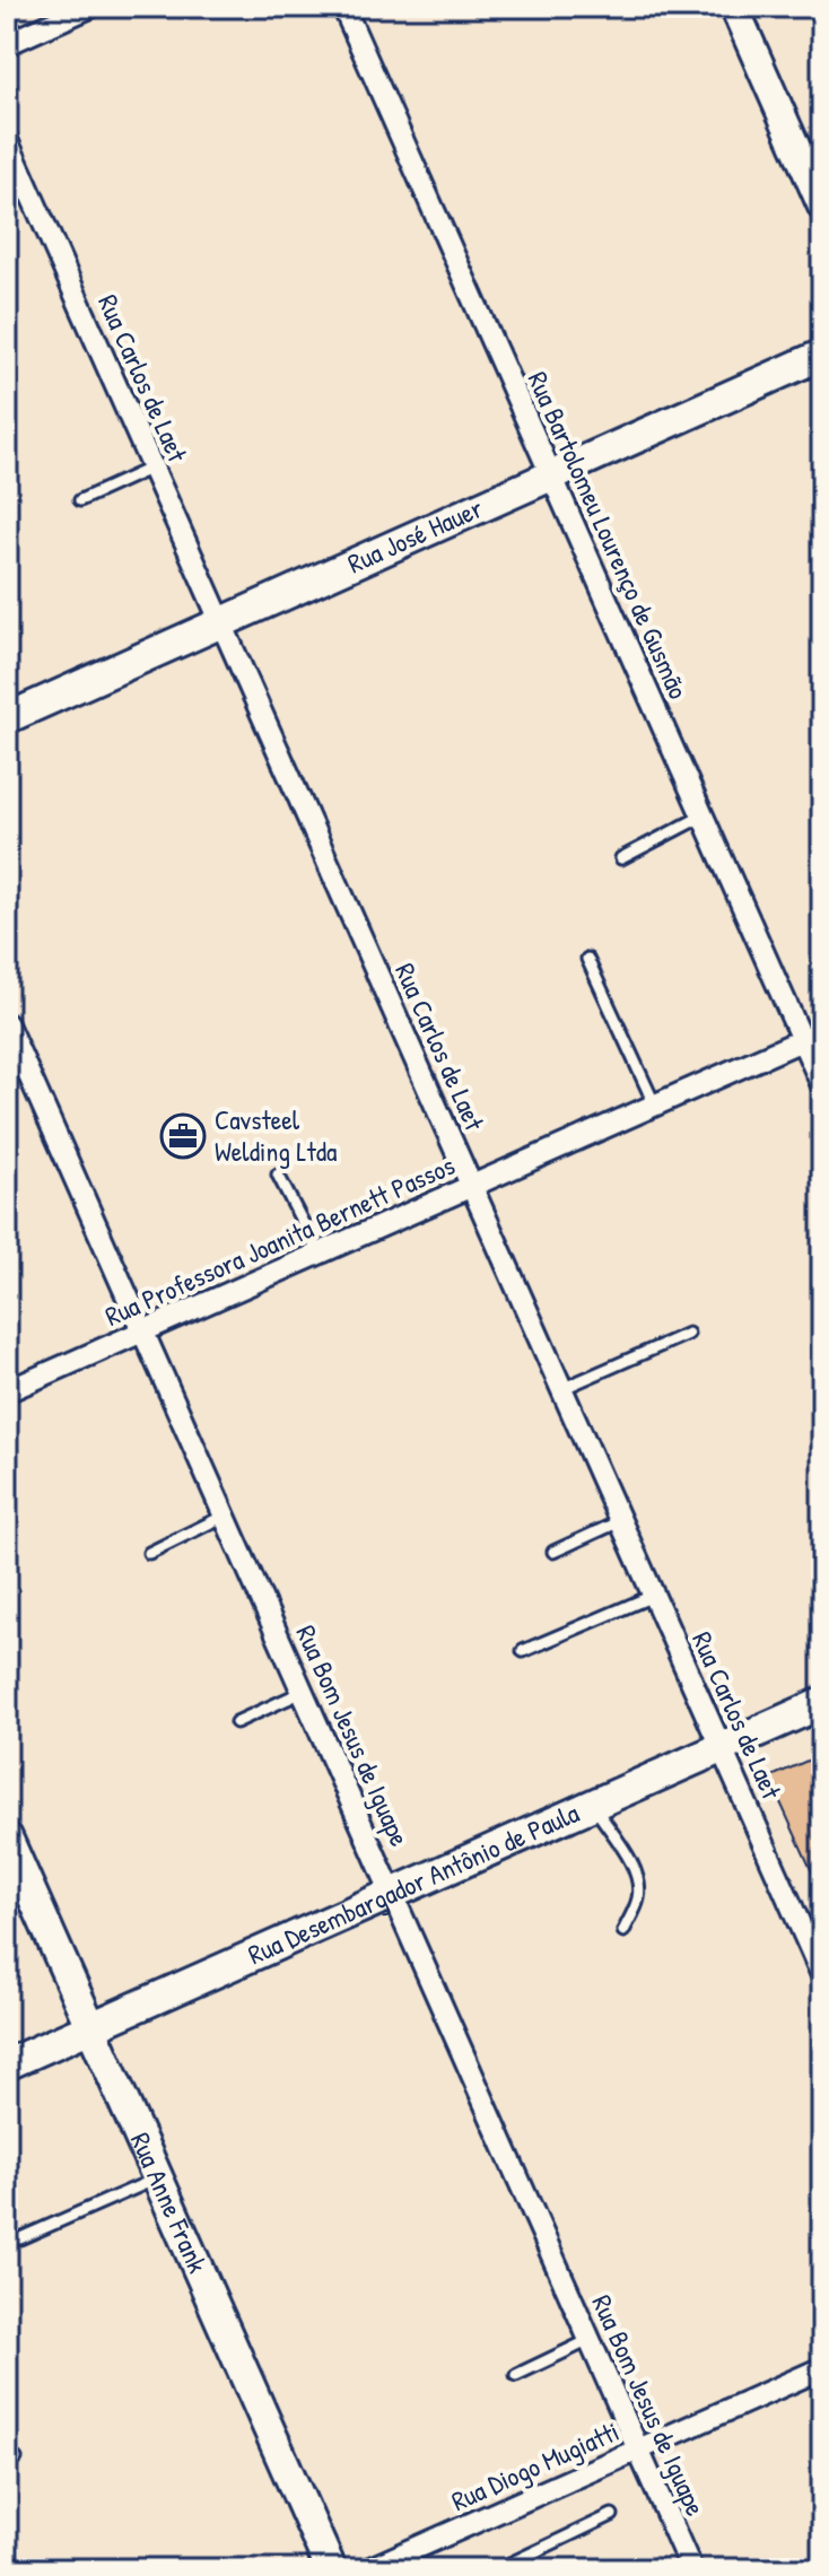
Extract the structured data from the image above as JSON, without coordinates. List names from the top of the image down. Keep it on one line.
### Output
{"streets":{"main road":["Rua José Hauer","Rua Desembargador Antônio de Paula","Rua Anne Frank"],"street":["Rua Carlos de Laet","Rua Bartolomeu Lourenço de Gusmão","Rua Professora Joanita Bernett Passos","Rua Bom Jesus de Iguape","Rua Diogo Mugiatti"]},"crossings":[["Rua Carlos de Laet","Rua José Hauer"],["Rua Carlos de Laet","Rua Professora Joanita Bernett Passos"],["Rua Carlos de Laet","Rua Desembargador Antônio de Paula"],["Rua Bartolomeu Lourenço de Gusmão","Rua José Hauer"],["Rua Bartolomeu Lourenço de Gusmão","Rua Professora Joanita Bernett Passos"],["Rua Professora Joanita Bernett Passos","Rua Bom Jesus de Iguape"],["Rua Bom Jesus de Iguape","Rua Desembargador Antônio de Paula"],["Rua Bom Jesus de Iguape","Rua Diogo Mugiatti"],["Rua Desembargador Antônio de Paula","Rua Anne Frank"]],"places":{"office":["Cavsteel Welding Ltda"]}}
